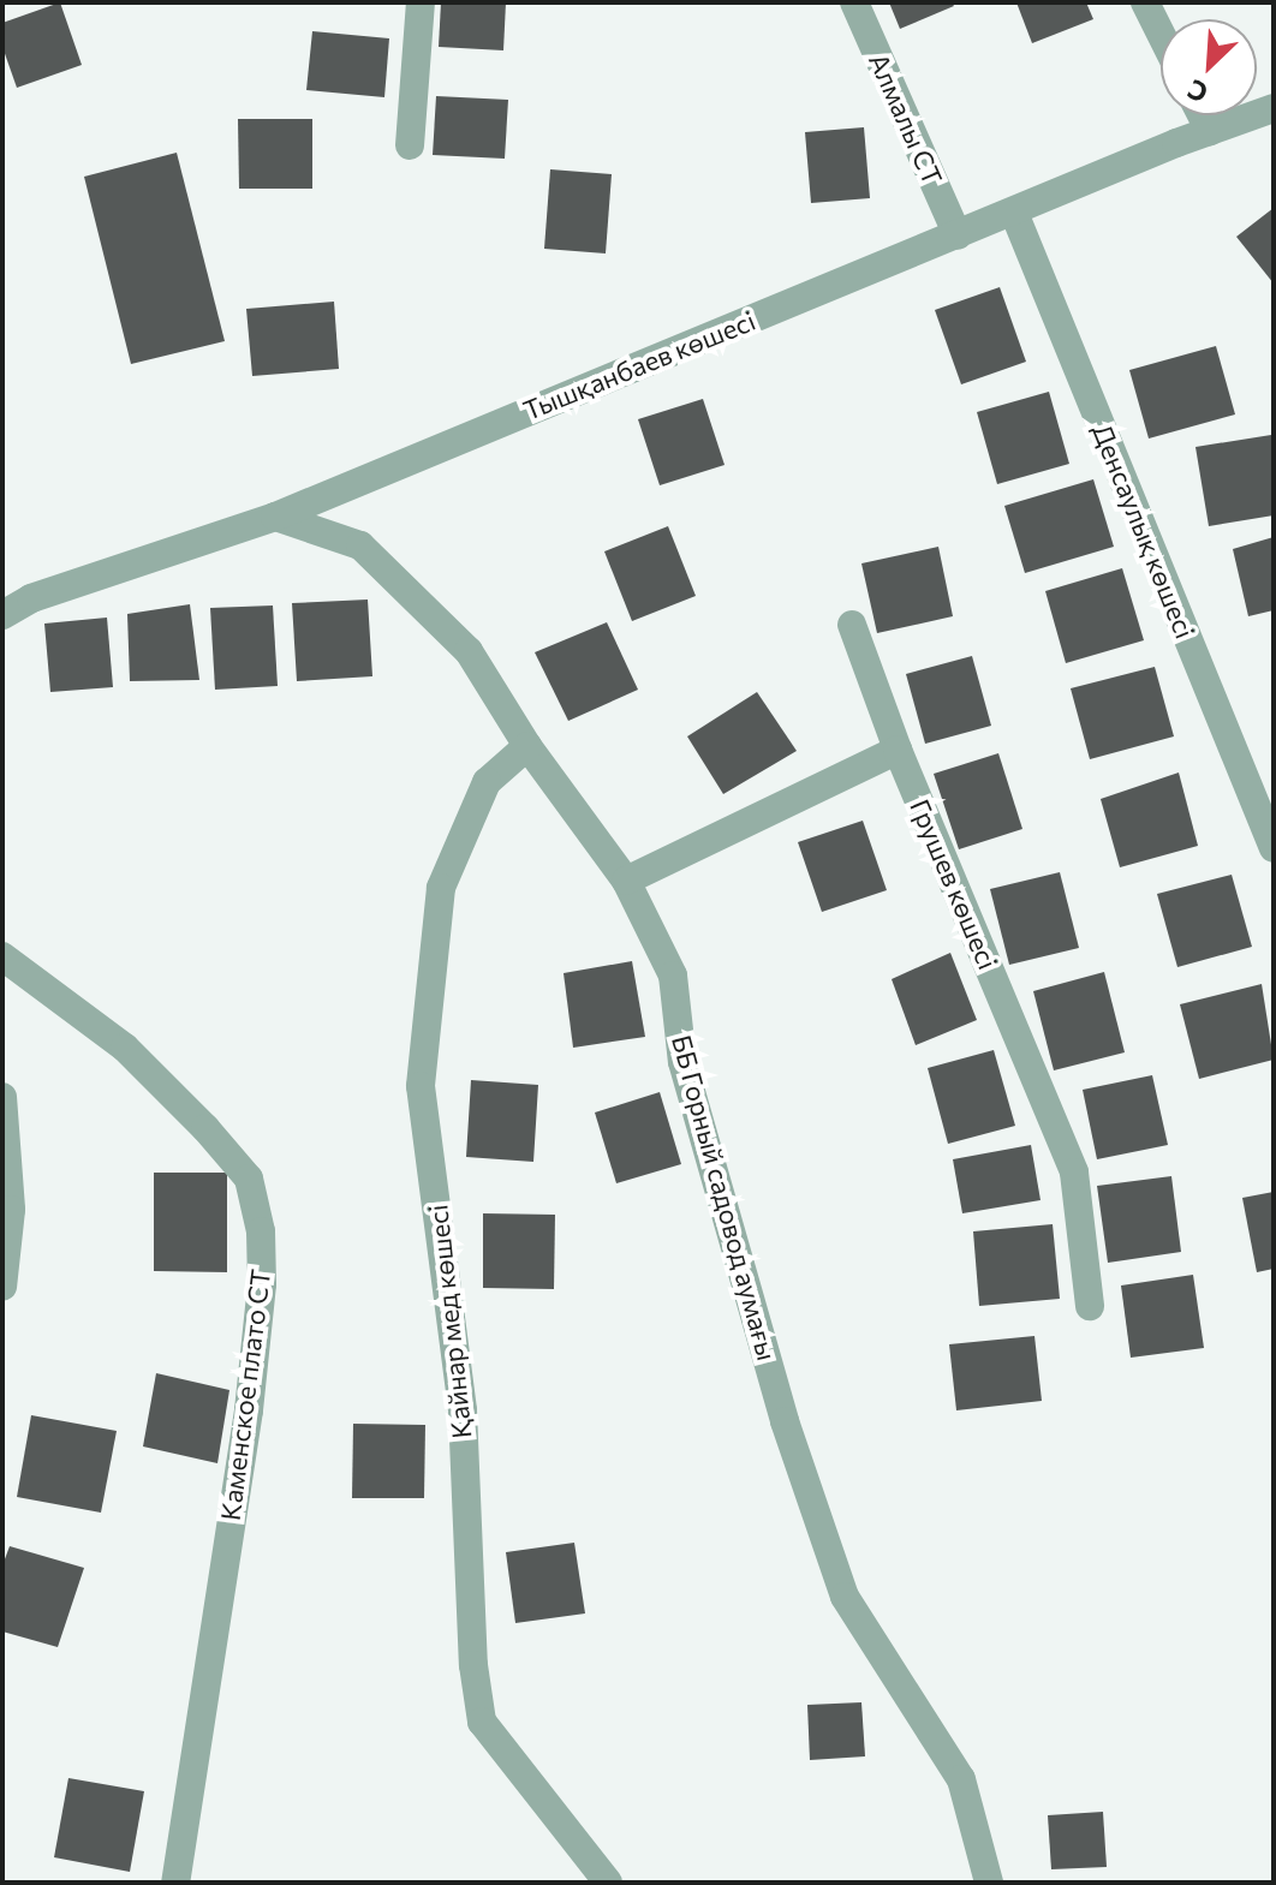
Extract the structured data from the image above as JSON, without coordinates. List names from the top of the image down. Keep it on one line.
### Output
{"streets":{"street":["Алмалы СТ","Тышқанбаев көшесі","Денсаулық көшесі","Грушев көшесі","ББ Горный садовод аумағы","Қайнар мед көшесі","Каменское плато СТ"]},"crossings":[["Алмалы СТ","Тышқанбаев көшесі"],["Тышқанбаев көшесі","Денсаулық көшесі"],["Тышқанбаев көшесі","ББ Горный садовод аумағы"],["ББ Горный садовод аумағы","Қайнар мед көшесі"]],"north":"bottom left"}
